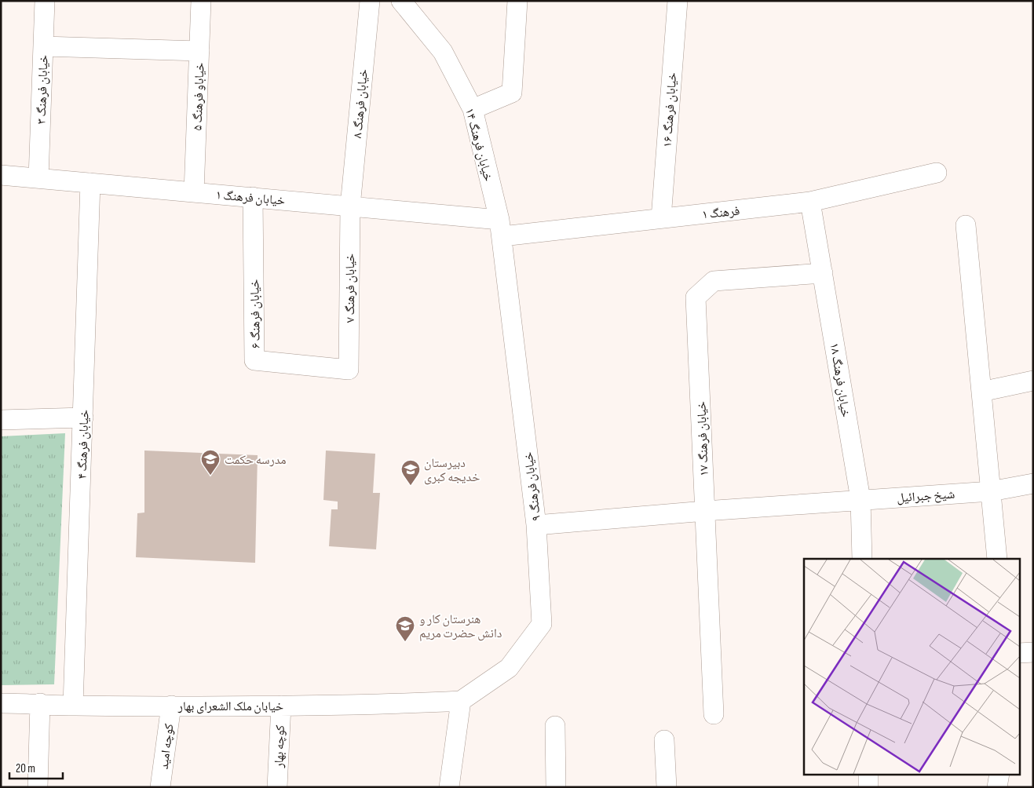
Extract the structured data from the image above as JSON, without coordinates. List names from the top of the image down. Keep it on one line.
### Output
{"streets":{"street":["خیابان فرهنگ ۳","خیاباو فرهنگ ۵","خیابان فرهنگ ۸","خیابان فرهنگ ۱۶","خیابان فرهنگ ۱۴","خیابان فرهنگ ۱","فرهنگ ۱","خیابان فرهنگ ۷","خیابان فرهنگ ۶","خیابان فرهنگ ۱۸","خیابان فرهنگ ۱۷","خیابان فرهنگ ۴","خیابان فرهنگ ۹","شیخ جبرائیل","خیابان ملک الشعرای بهار","کوچه امید","کوچه بهار"]},"crossings":[["خیابان فرهنگ ۳","خیابان فرهنگ ۱"],["خیاباو فرهنگ ۵","خیابان فرهنگ ۱"],["خیابان فرهنگ ۸","خیابان فرهنگ ۱"],["خیابان فرهنگ ۸","خیابان فرهنگ ۷"],["خیابان فرهنگ ۱۶","فرهنگ ۱"],["خیابان فرهنگ ۱۴","خیابان فرهنگ ۱"],["خیابان فرهنگ ۱۴","فرهنگ ۱"],["خیابان فرهنگ ۱۴","خیابان فرهنگ ۹"],["خیابان فرهنگ ۱","فرهنگ ۱"],["خیابان فرهنگ ۱","خیابان فرهنگ ۷"],["خیابان فرهنگ ۱","خیابان فرهنگ ۶"],["خیابان فرهنگ ۱","خیابان فرهنگ ۴"],["خیابان فرهنگ ۱","خیابان فرهنگ ۹"],["فرهنگ ۱","خیابان فرهنگ ۱۸"],["فرهنگ ۱","خیابان فرهنگ ۹"],["خیابان فرهنگ ۷","خیابان فرهنگ ۶"],["خیابان فرهنگ ۱۸","خیابان فرهنگ ۱۷"],["خیابان فرهنگ ۱۸","شیخ جبرائیل"],["خیابان فرهنگ ۱۷","شیخ جبرائیل"],["خیابان فرهنگ ۴","خیابان ملک الشعرای بهار"],["خیابان فرهنگ ۹","شیخ جبرائیل"],["خیابان فرهنگ ۹","خیابان ملک الشعرای بهار"],["خیابان ملک الشعرای بهار","کوچه امید"],["خیابان ملک الشعرای بهار","کوچه بهار"]],"places":{"school or university":["مدرسه حکمت","دبیرستان خدیجه کبری","هنرستان کار و دانش حضرت مریم"]},"scale_bar":"20 m"}
